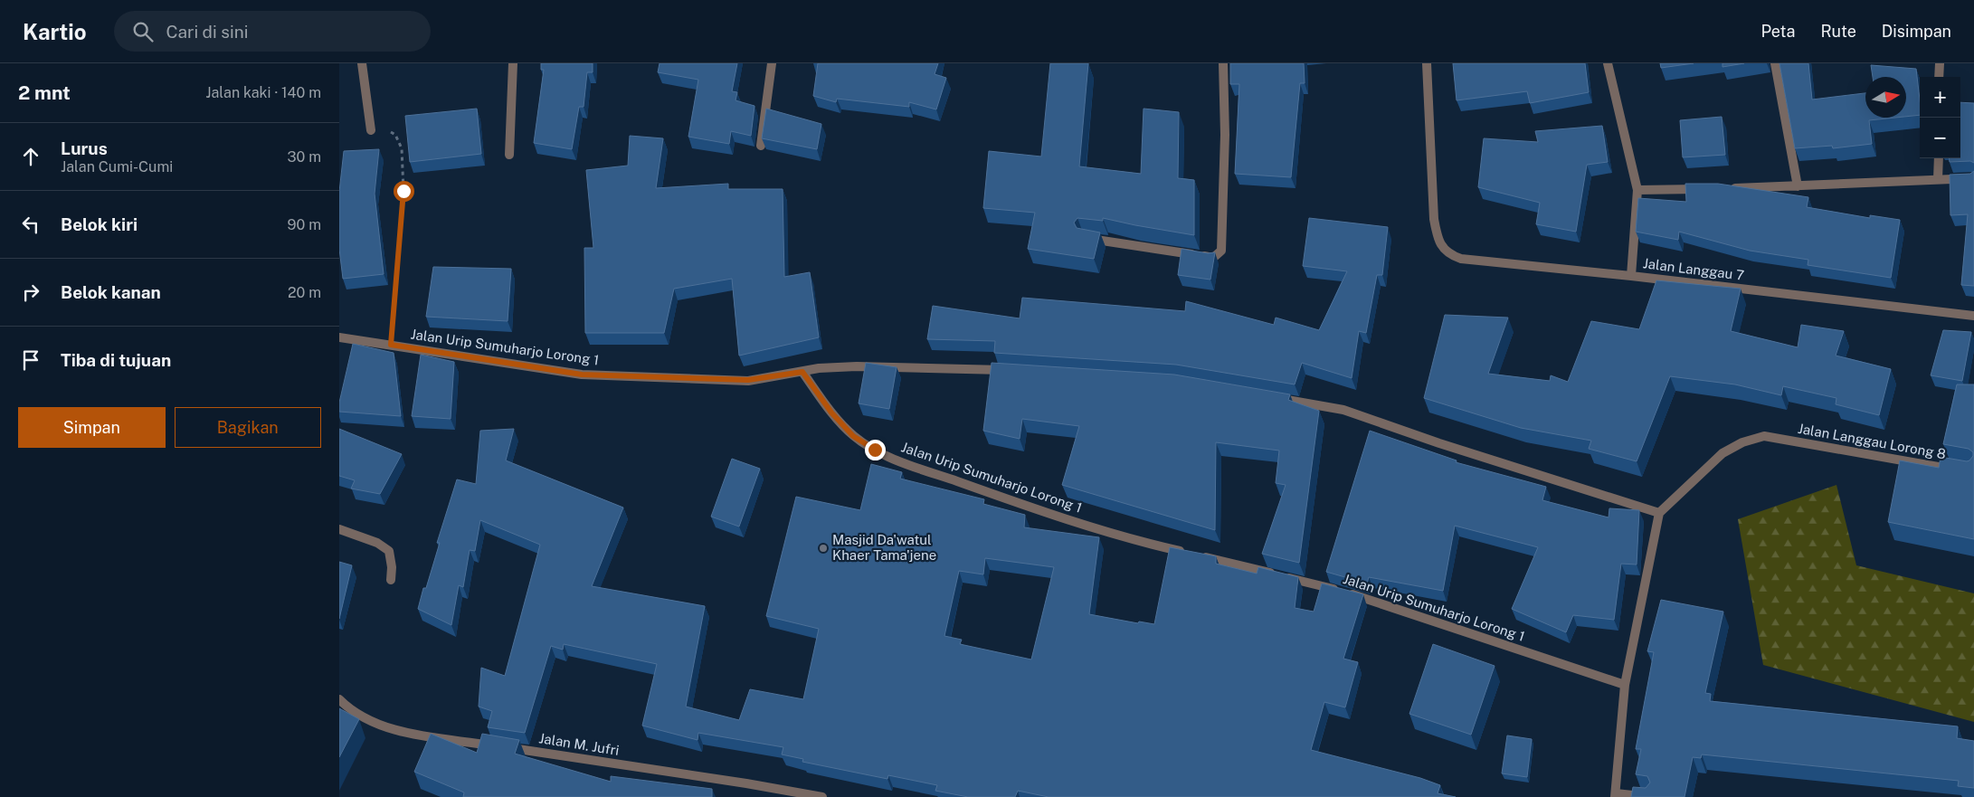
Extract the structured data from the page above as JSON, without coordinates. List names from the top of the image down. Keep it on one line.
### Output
{"streets":{"street":["Jalan Langgau 7","Jalan Urip Sumuharjo Lorong 1","Jalan Langgau Lorong 8","Jalan M. Jufri"]},"places":["Masjid Da'watul Khaer Tama'jene"],"north":"right","page":{"header":"Kartio","search":"Cari di sini","nav":["Peta","Rute","Disimpan"],"heading":["2 mnt","Jalan kaki · 140 m"],"map_buttons":["+","−"],"list":[["Lurus","Jalan Cumi-Cumi","30 m"],["Belok kiri","90 m"],["Belok kanan","20 m"],"Tiba di tujuan"],"buttons":["Simpan","Bagikan"]}}
